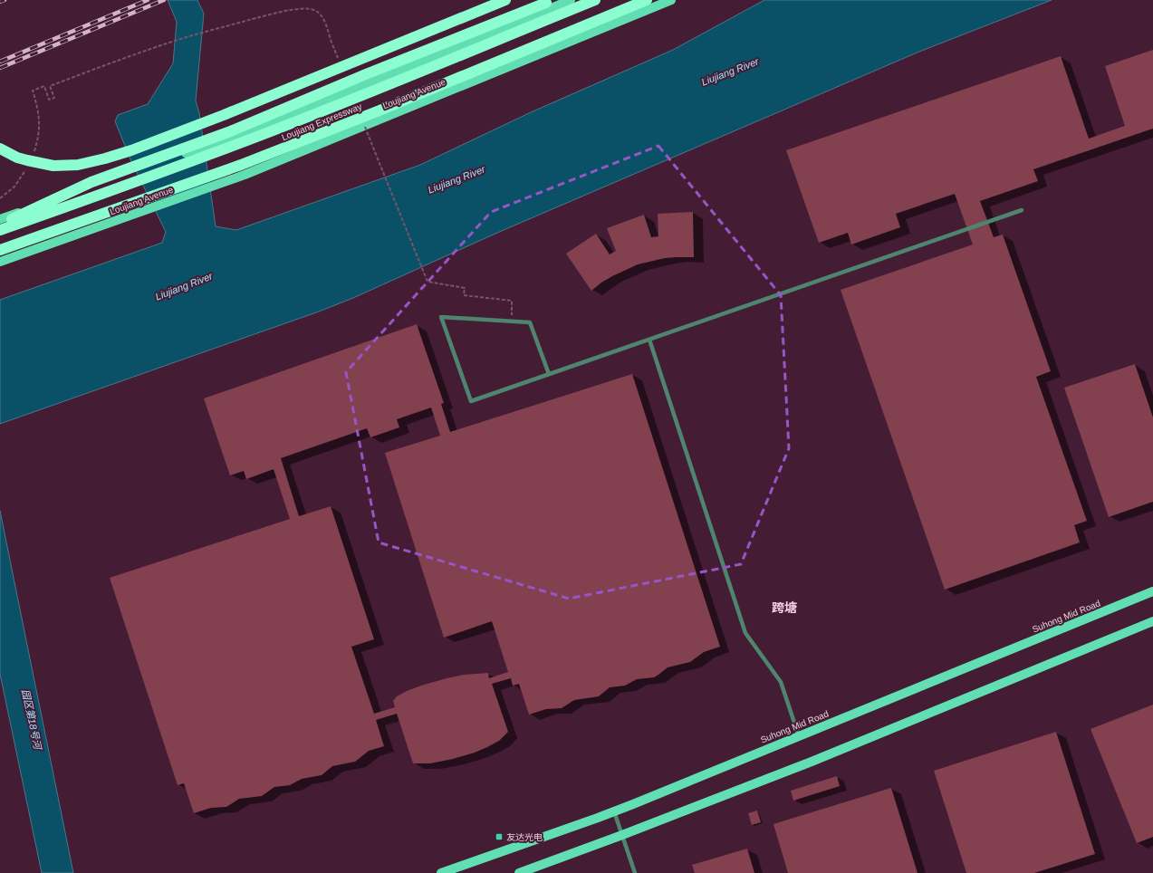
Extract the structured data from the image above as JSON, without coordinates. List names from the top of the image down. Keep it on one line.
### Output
{"streets":{"highway":["Loujiang Expressway"],"main road":["Loujiang Avenue","Suhong Mid Road"]},"districts":["跨塘"],"water":["Liujiang River","园区第18号河"],"places":{"transit":["友达光电"]}}
